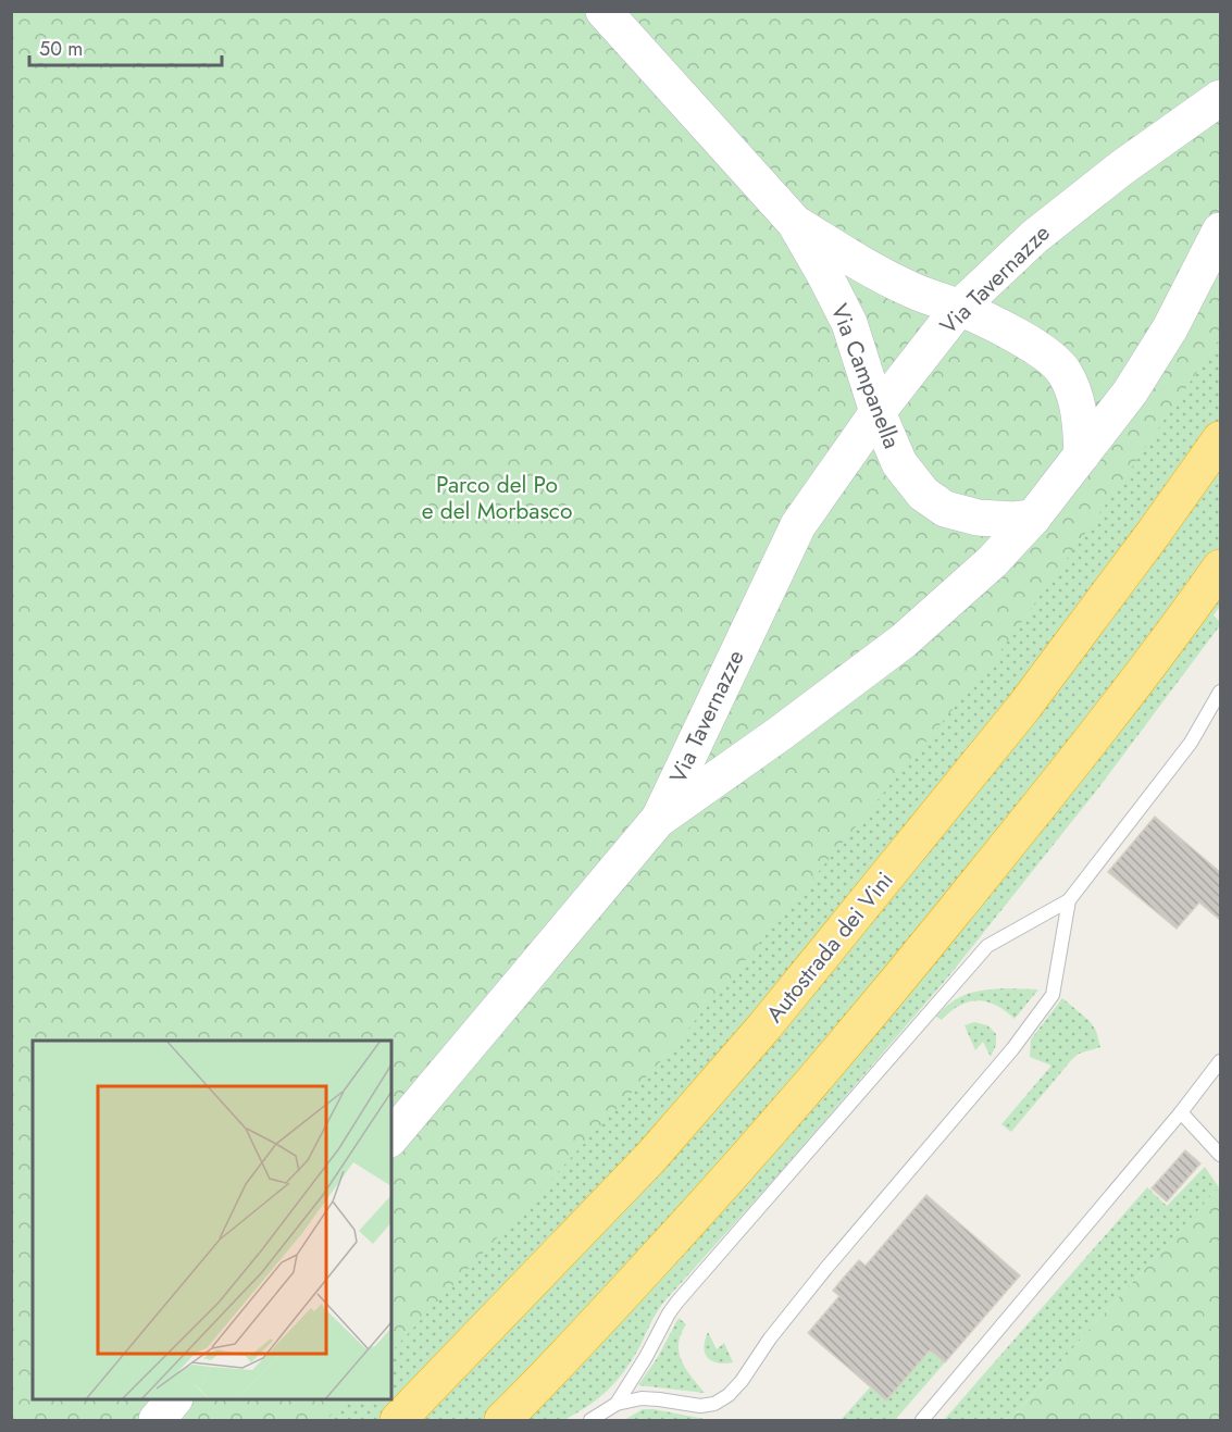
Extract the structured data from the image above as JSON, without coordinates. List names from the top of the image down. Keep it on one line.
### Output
{"streets":{"highway":["Autostrada dei Vini"],"street":["Via Tavernazze","Via Campanella"]},"crossings":[["Via Tavernazze","Via Campanella"]],"parks":["Parco del Po e del Morbasco"],"scale_bar":"50 m"}
